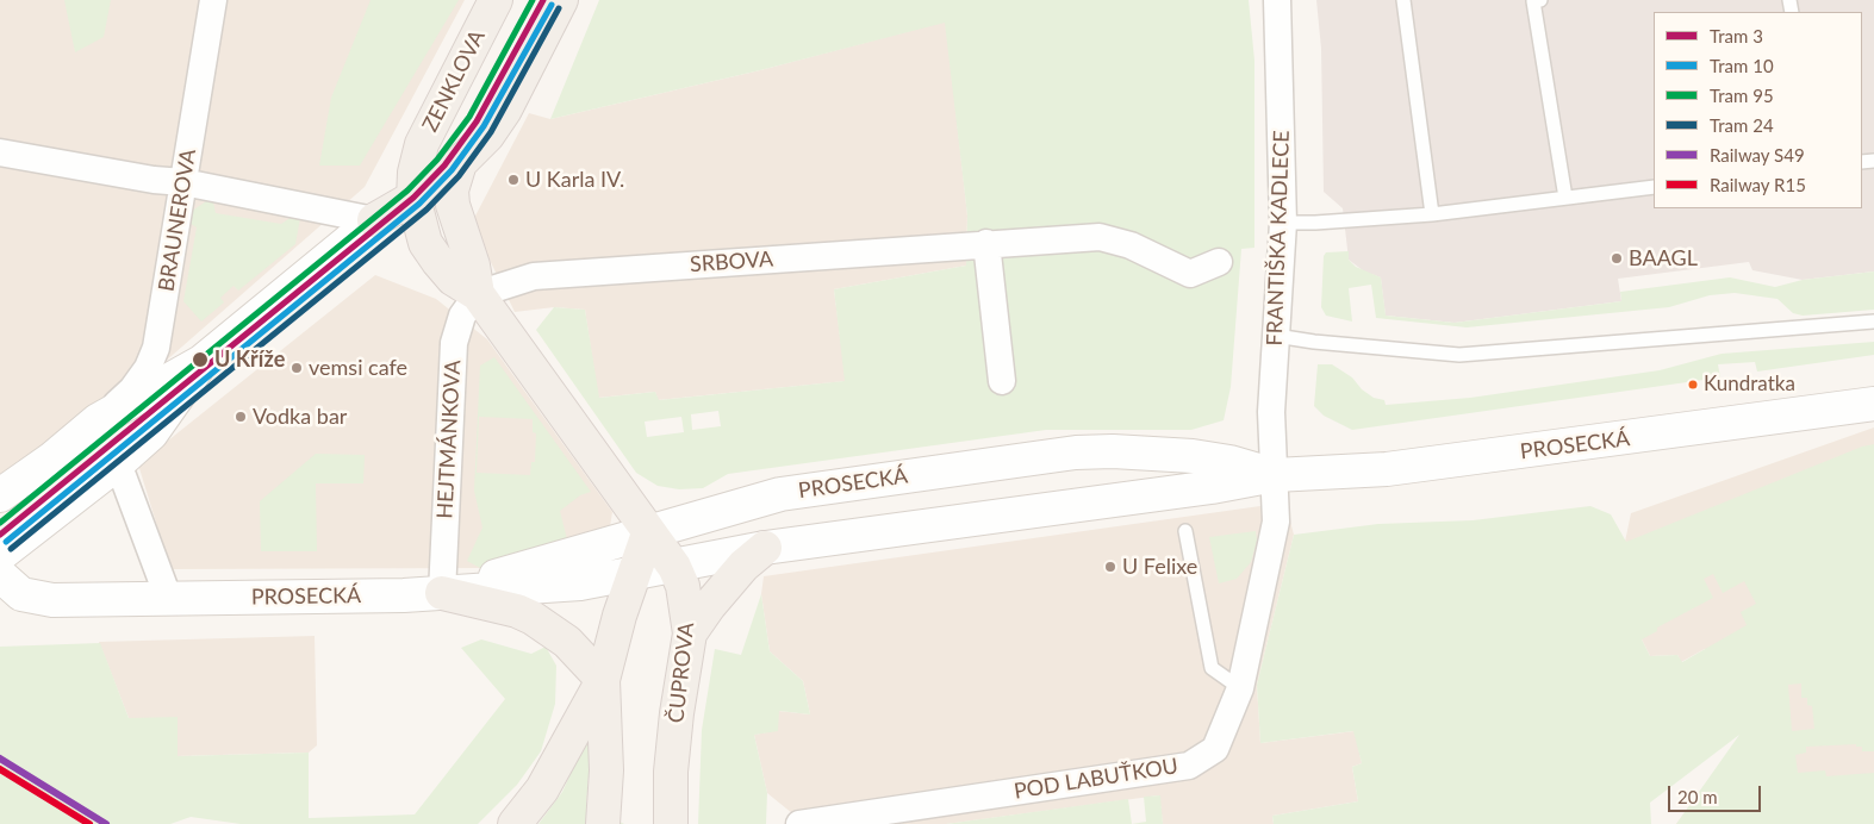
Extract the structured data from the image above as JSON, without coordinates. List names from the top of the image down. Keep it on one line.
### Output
{"streets":{"main road":["ZENKLOVA","PROSECKÁ","ČUPROVA"],"street":["BRAUNEROVA","FRANTIŠKA KADLECE","SRBOVA","HEJTMÁNKOVA","POD LABUŤKOU"]},"crossings":[["ZENKLOVA","ČUPROVA"],["FRANTIŠKA KADLECE","PROSECKÁ"],["FRANTIŠKA KADLECE","POD LABUŤKOU"],["SRBOVA","HEJTMÁNKOVA"],["SRBOVA","ČUPROVA"],["HEJTMÁNKOVA","PROSECKÁ"],["HEJTMÁNKOVA","ČUPROVA"],["PROSECKÁ","ČUPROVA"],["PROSECKÁ","POD LABUŤKOU"]],"places":["U Karla IV.","BAAGL","U Kříže","vemsi cafe","Kundratka","Vodka bar","U Felixe"],"lines":["tram line 3","tram line 95","tram line 10","tram line 24","rail line S49","rail line R15"],"legend":["Tram 3","Tram 10","Tram 95","Tram 24","Railway S49","Railway R15"],"scale_bar":"20 m"}
